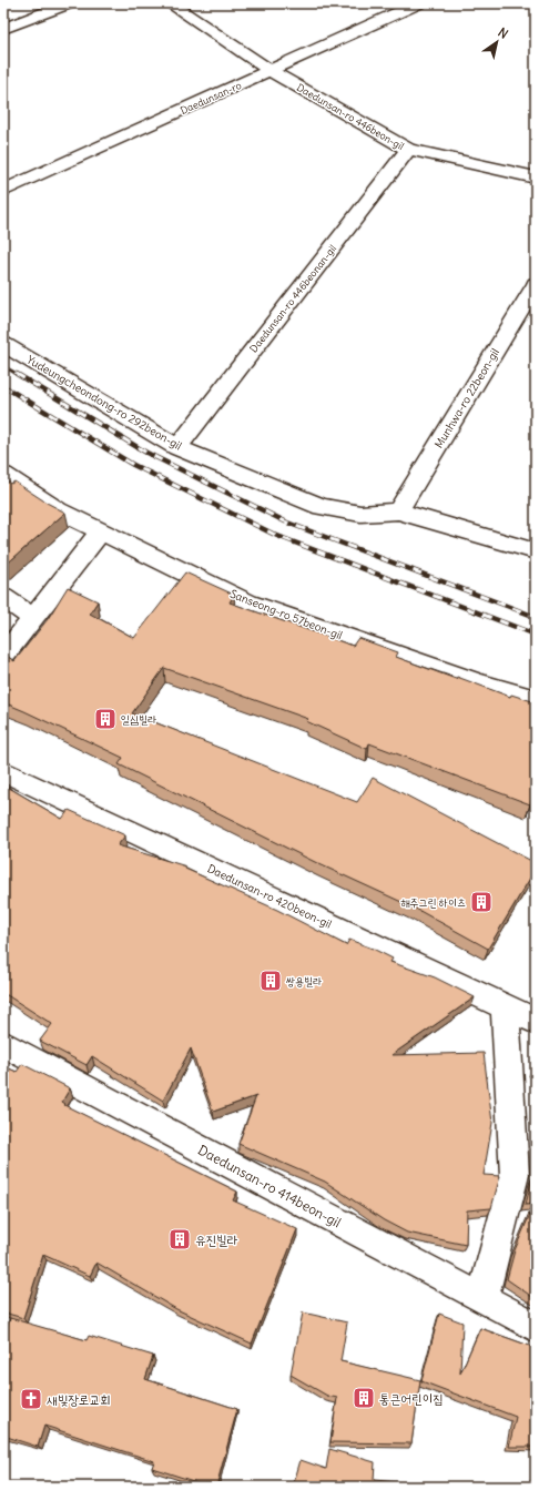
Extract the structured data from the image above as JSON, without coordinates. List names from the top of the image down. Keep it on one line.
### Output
{"streets":{"street":["Daedunsan-ro","Daedunsan-ro 446beon-gil","Daedunsan-ro 446beonan-gil","Munhwa-ro 22beon-gil","Yudeungcheondong-ro 292beon-gil","Sanseong-ro 57beon-gil","Daedunsan-ro 420beon-gil","Daedunsan-ro 414beon-gil"]},"crossings":[["Daedunsan-ro","Daedunsan-ro 446beon-gil"],["Daedunsan-ro 446beon-gil","Daedunsan-ro 446beonan-gil"],["Daedunsan-ro 446beonan-gil","Yudeungcheondong-ro 292beon-gil"],["Munhwa-ro 22beon-gil","Yudeungcheondong-ro 292beon-gil"]],"places":{"building":["일심빌라","해주그린 하이츠","쌍용빌라","유진빌라","통큰어린이집"],"church":["새빛장로교회"]},"north":"top right"}
